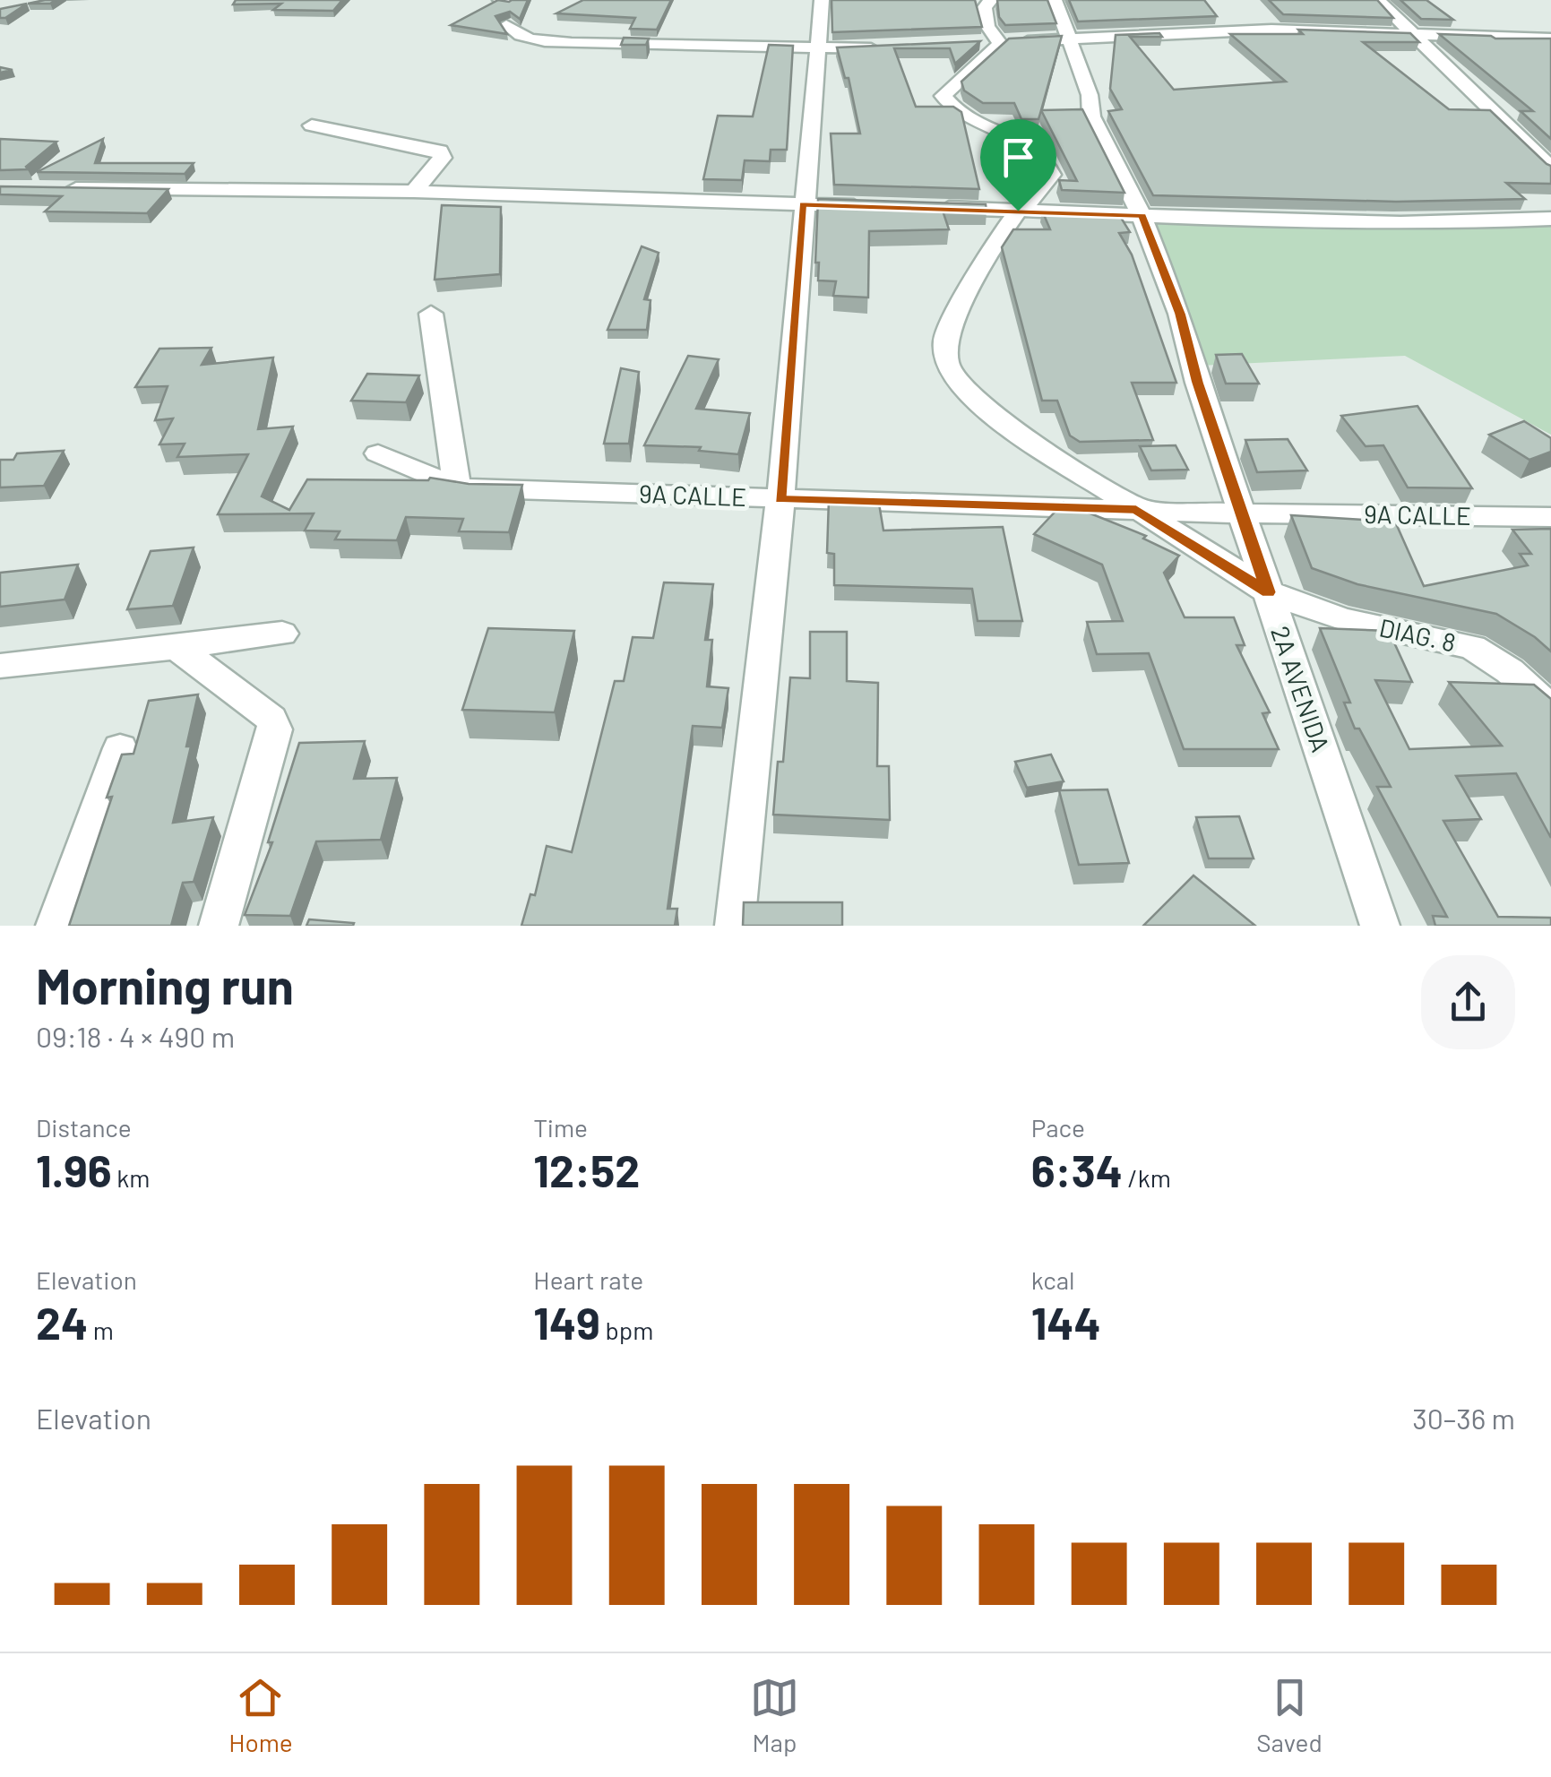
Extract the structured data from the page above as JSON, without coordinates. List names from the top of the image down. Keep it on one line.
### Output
{"streets":{"street":["9A CALLE","DIAG. 8","2A AVENIDA"]},"crossings":[["9A CALLE","DIAG. 8"],["9A CALLE","2A AVENIDA"],["DIAG. 8","2A AVENIDA"]],"page":{"heading":["Morning run","09:18 · 4 × 490 m"],"stats":[["Distance","1.96 km"],["Time","12:52"],["Pace","6:34 /km"],["Elevation","24 m"],["Heart rate","149 bpm"],["kcal","144"]],"chart":["Elevation","30–36 m"],"tabs":["Home","Map","Saved"]}}
